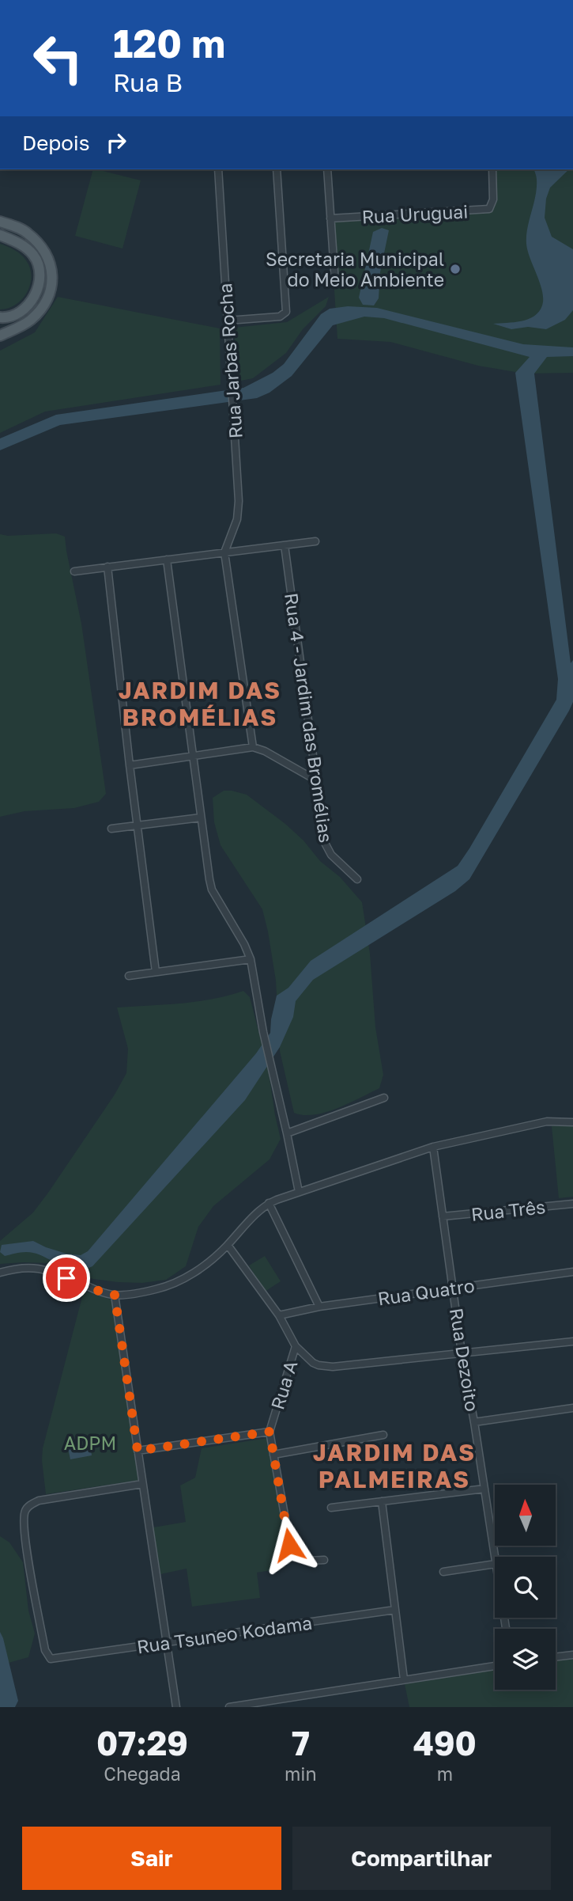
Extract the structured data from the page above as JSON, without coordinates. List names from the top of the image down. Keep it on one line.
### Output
{"streets":{"street":["Rua Uruguai","Rua Jarbas Rocha","Rua 4 - Jardim das Bromélias","Rua Três","Rua Quatro","Rua Dezoito","Rua A","Rua Tsuneo Kodama"]},"crossings":[["Rua Três","Rua Dezoito"],["Rua Quatro","Rua Dezoito"]],"districts":["JARDIM DAS BROMÉLIAS","JARDIM DAS PALMEIRAS"],"parks":["ADPM"],"places":["Secretaria Municipal do Meio Ambiente"],"north":"top","page":{"turn":["120 m","Rua B"],"then":"Depois","eta":["07:29","Chegada","7","min","490","m"],"buttons":["Sair","Compartilhar"]}}
